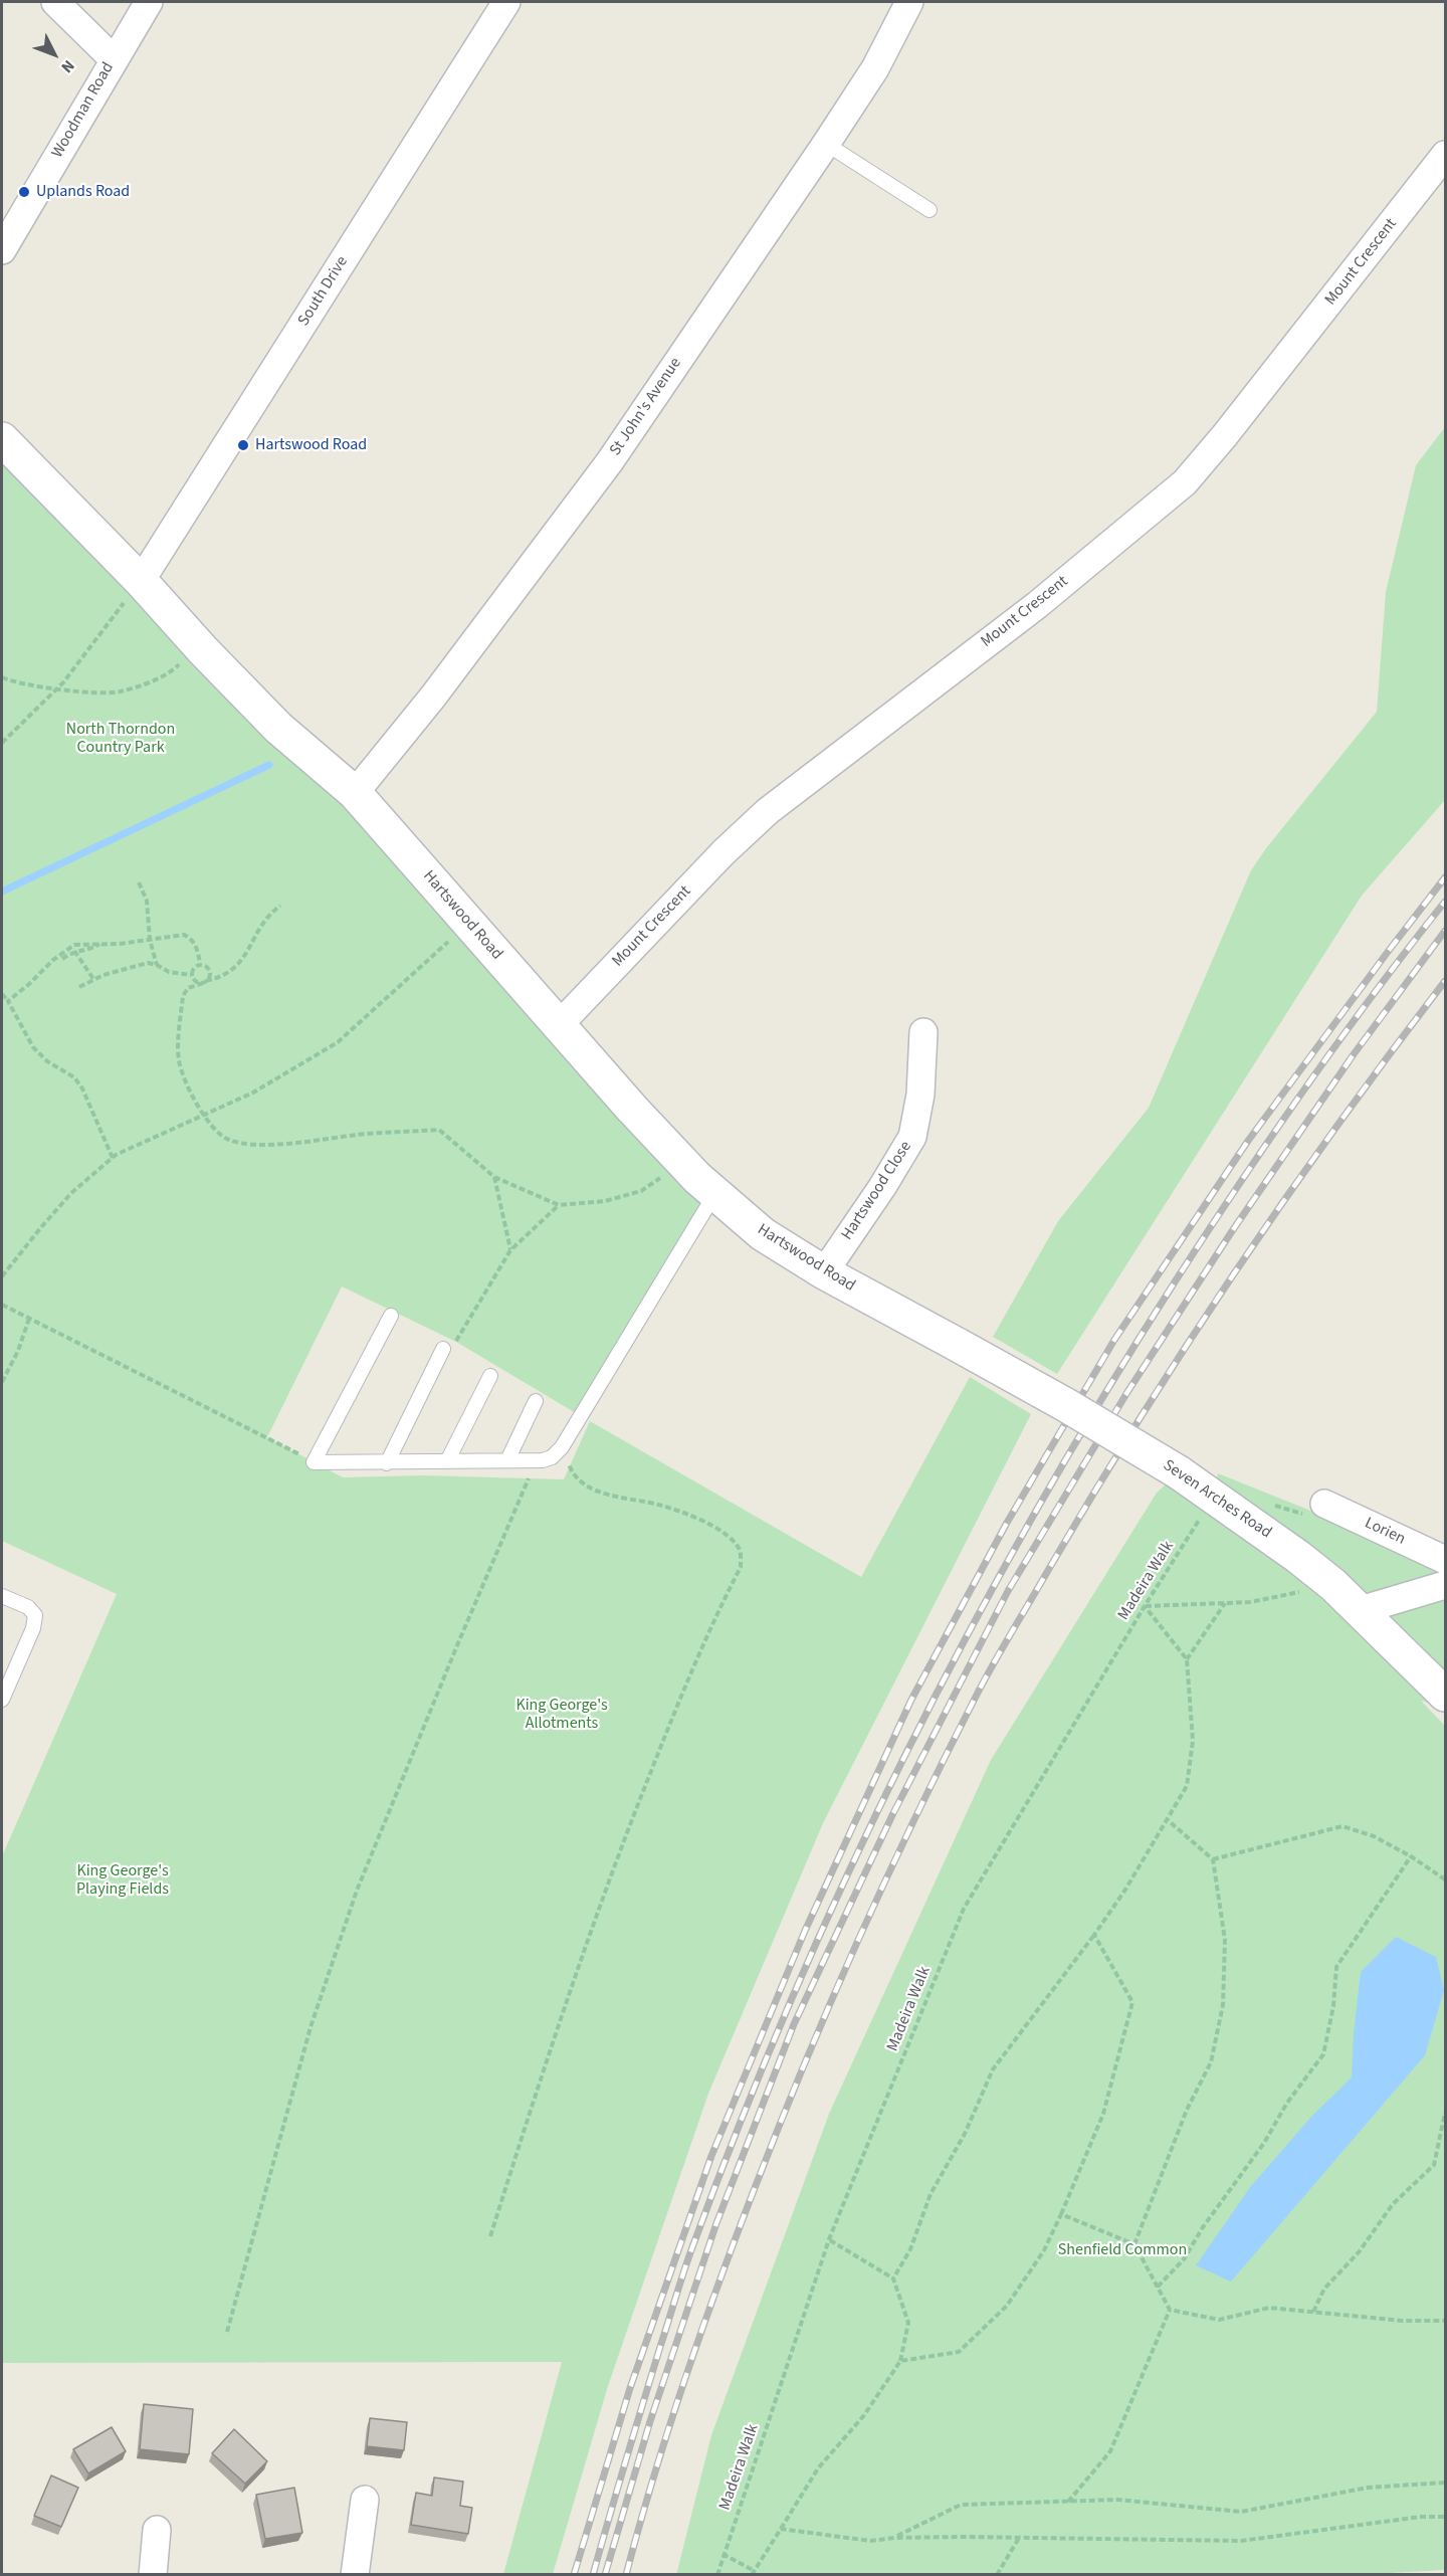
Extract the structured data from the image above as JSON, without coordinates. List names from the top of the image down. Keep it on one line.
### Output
{"streets":{"street":["Woodman Road","Mount Crescent","South Drive","St John's Avenue","Hartswood Road","Hartswood Close","Seven Arches Road","Lorien"],"path":["Madeira Walk"]},"crossings":[["Mount Crescent","Hartswood Road"],["South Drive","Hartswood Road"],["St John's Avenue","Hartswood Road"],["Hartswood Road","Hartswood Close"],["Hartswood Road","Seven Arches Road"],["Seven Arches Road","Madeira Walk"]],"parks":["North Thorndon Country Park","King George's Allotments","King George's Playing Fields","Shenfield Common"],"places":["Uplands Road","Hartswood Road"],"north":"bottom right"}
